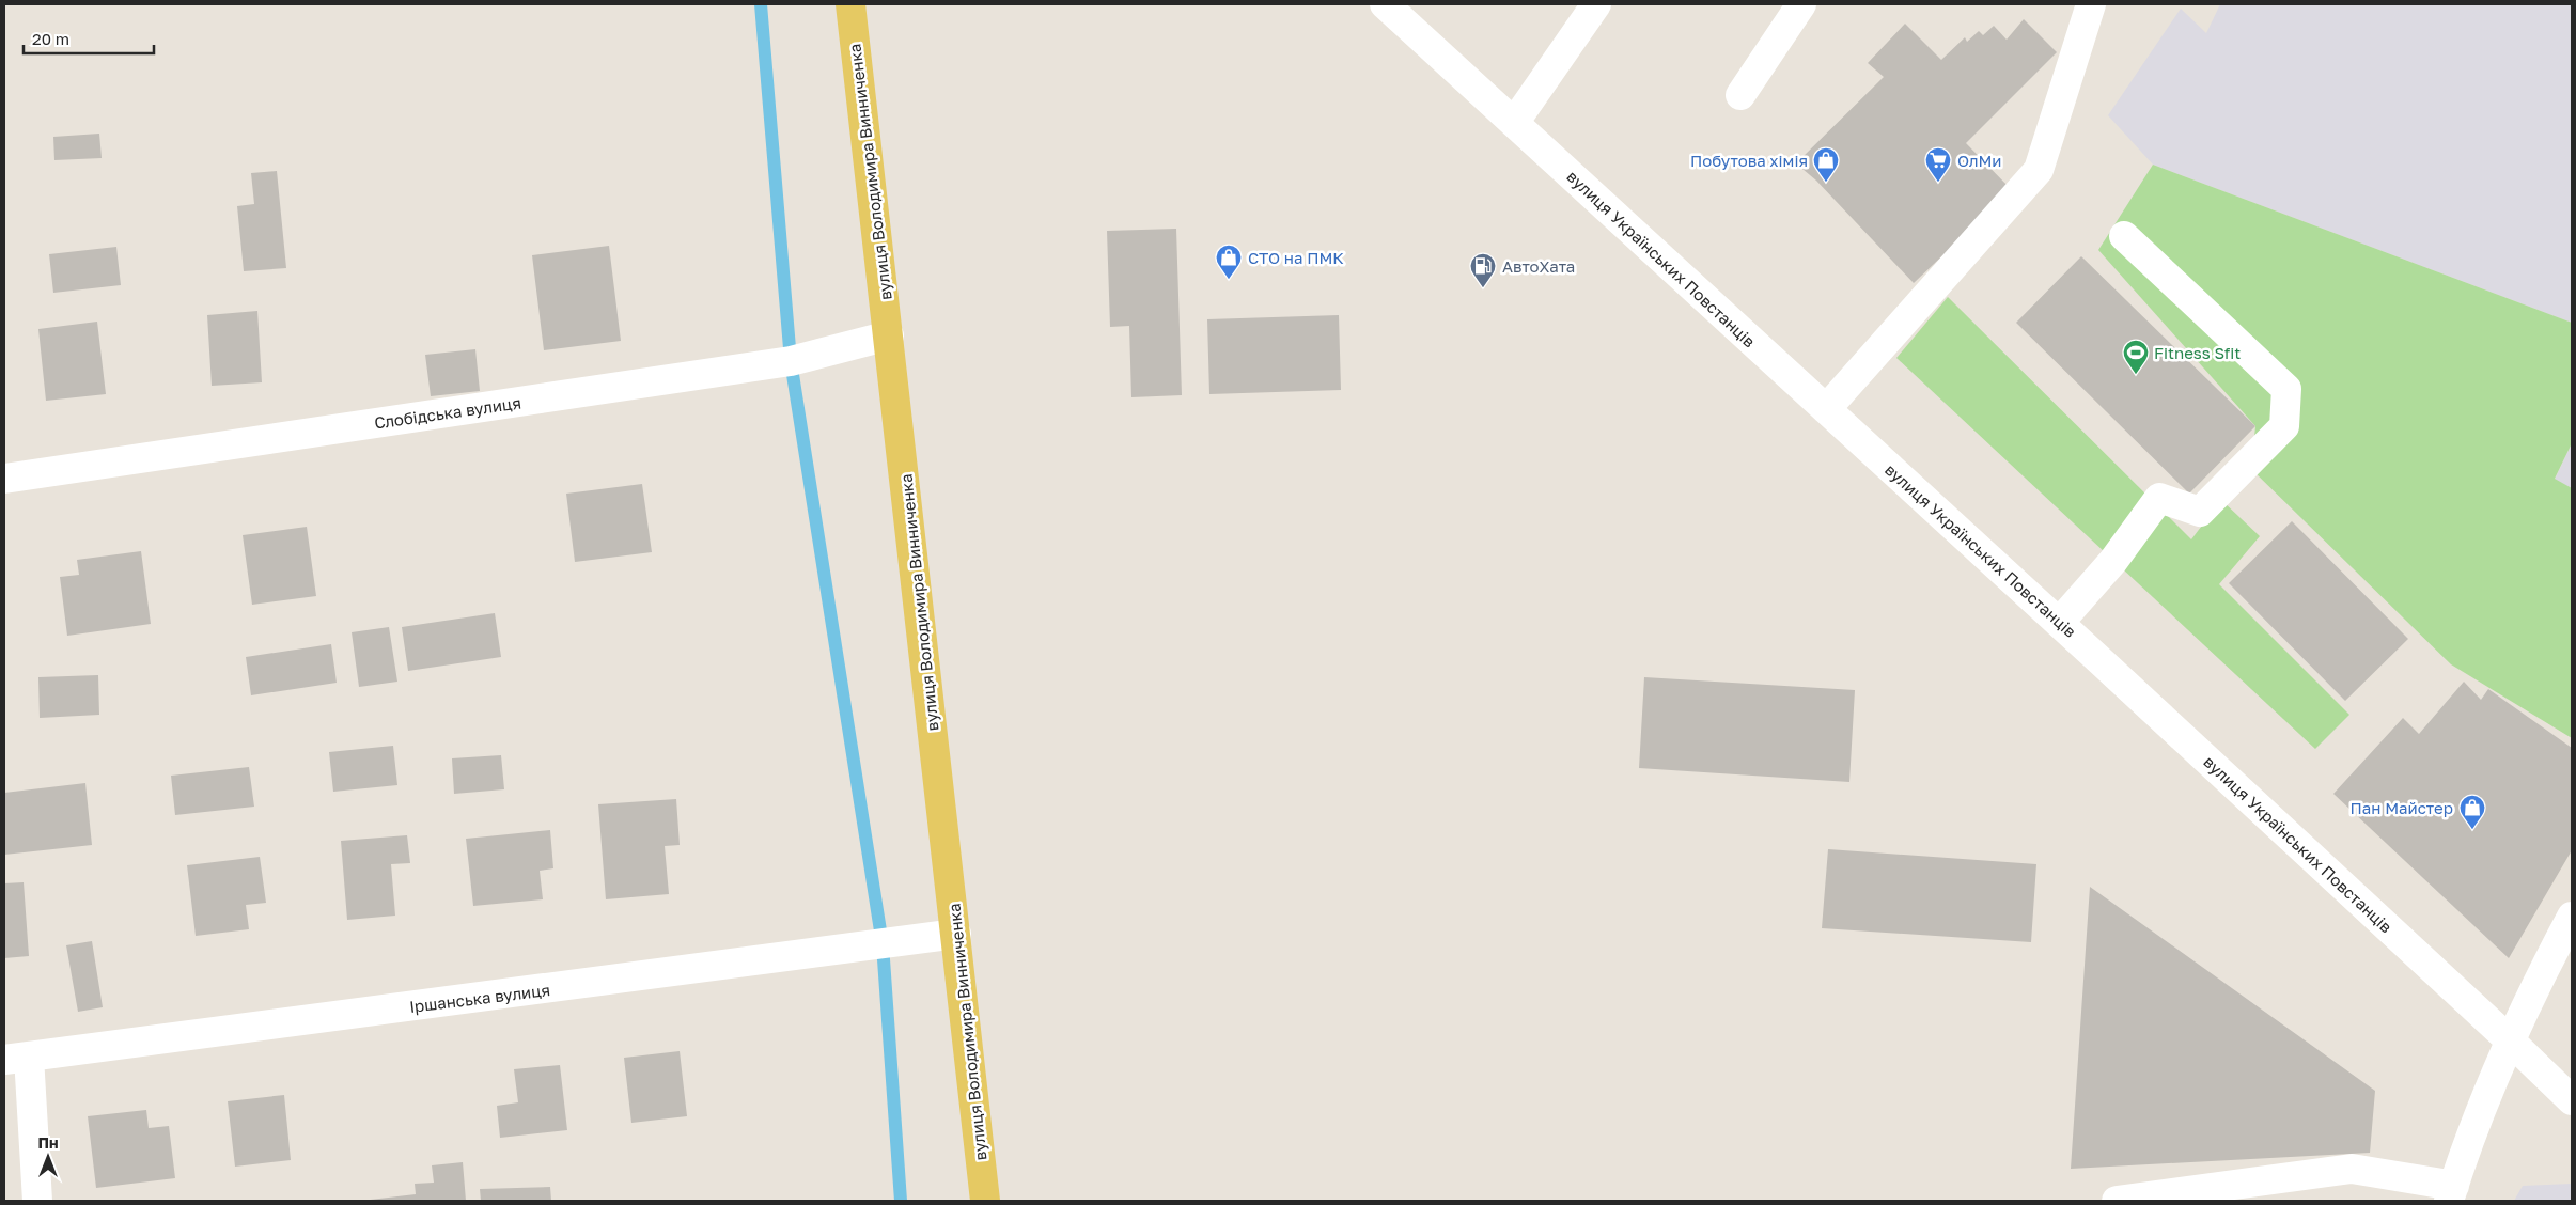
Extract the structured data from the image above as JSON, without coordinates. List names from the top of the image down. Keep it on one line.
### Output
{"streets":{"main road":["вулиця Володимира Винниченка"],"street":["вулиця Українських Повстанців","Слобідська вулиця","Іршанська вулиця"]},"crossings":[["вулиця Володимира Винниченка","Слобідська вулиця"],["вулиця Володимира Винниченка","Іршанська вулиця"]],"places":{"shop":["Побутова хімія","СТО на ПМК","Пан Майстер"],"supermarket":["ОлМи"],"fuel station":["АвтоХата"],"sports":["Fitness Sfit"]},"scale_bar":"20 m","north":"top"}
